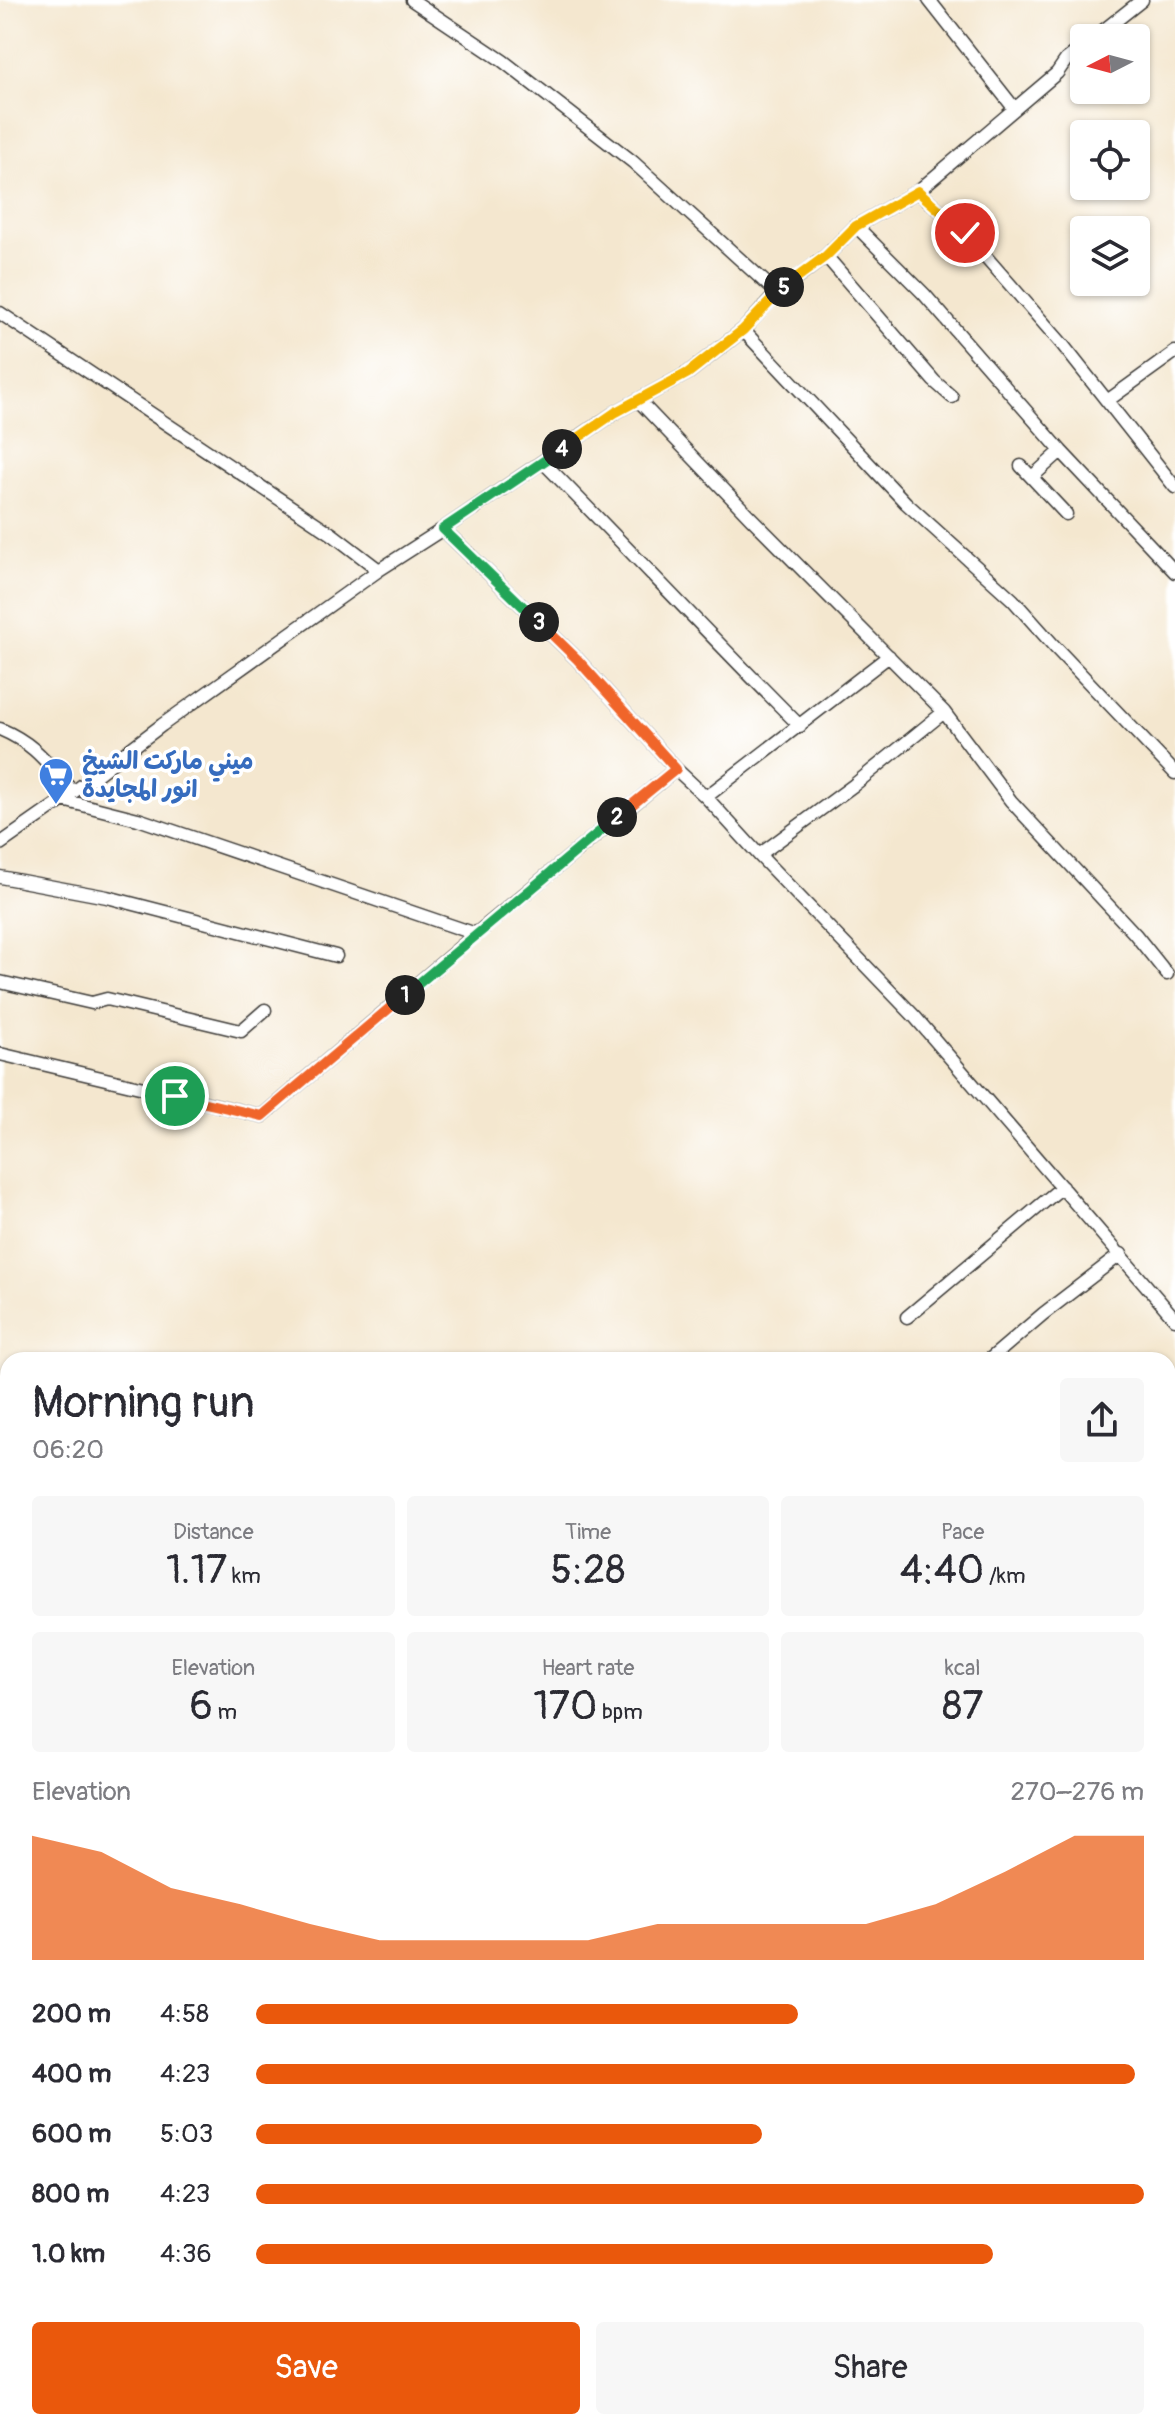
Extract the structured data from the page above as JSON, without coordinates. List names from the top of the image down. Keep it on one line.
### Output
{"places":{"supermarket":["ميني ماركت الشيخ انور المجايدة"]},"north":"left","page":{"pins":["5","4","3","2","1"],"heading":["Morning run","06:20"],"stats":[["Distance","1.17 km"],["Time","5:28"],["Pace","4:40 /km"],["Elevation","6 m"],["Heart rate","170 bpm"],["kcal","87"]],"chart":["Elevation","270–276 m"],"list":[{"name":"200 m","note":"4:58"},{"name":"400 m","note":"4:23"},{"name":"600 m","note":"5:03"},{"name":"800 m","note":"4:23"},{"name":"1.0 km","note":"4:36"}],"buttons":["Save","Share"]}}
